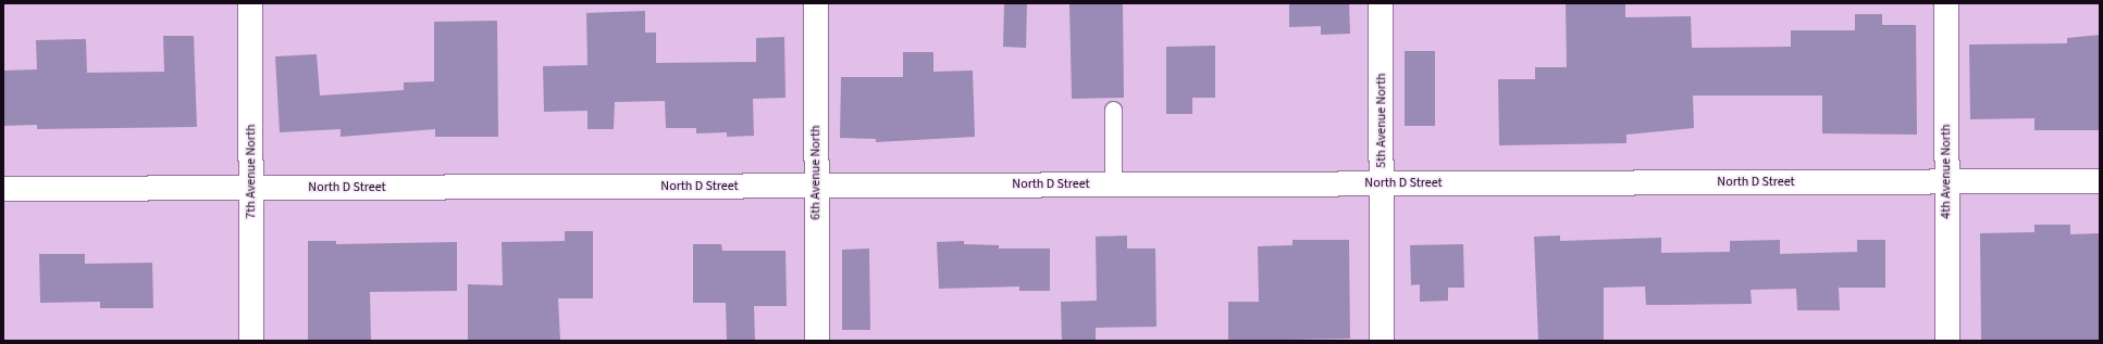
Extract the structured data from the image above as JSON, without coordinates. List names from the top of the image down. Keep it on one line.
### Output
{"streets":{"street":["5th Avenue North","7th Avenue North","4th Avenue North","6th Avenue North","North D Street"]},"crossings":[["5th Avenue North","North D Street"],["7th Avenue North","North D Street"],["4th Avenue North","North D Street"],["6th Avenue North","North D Street"]]}
